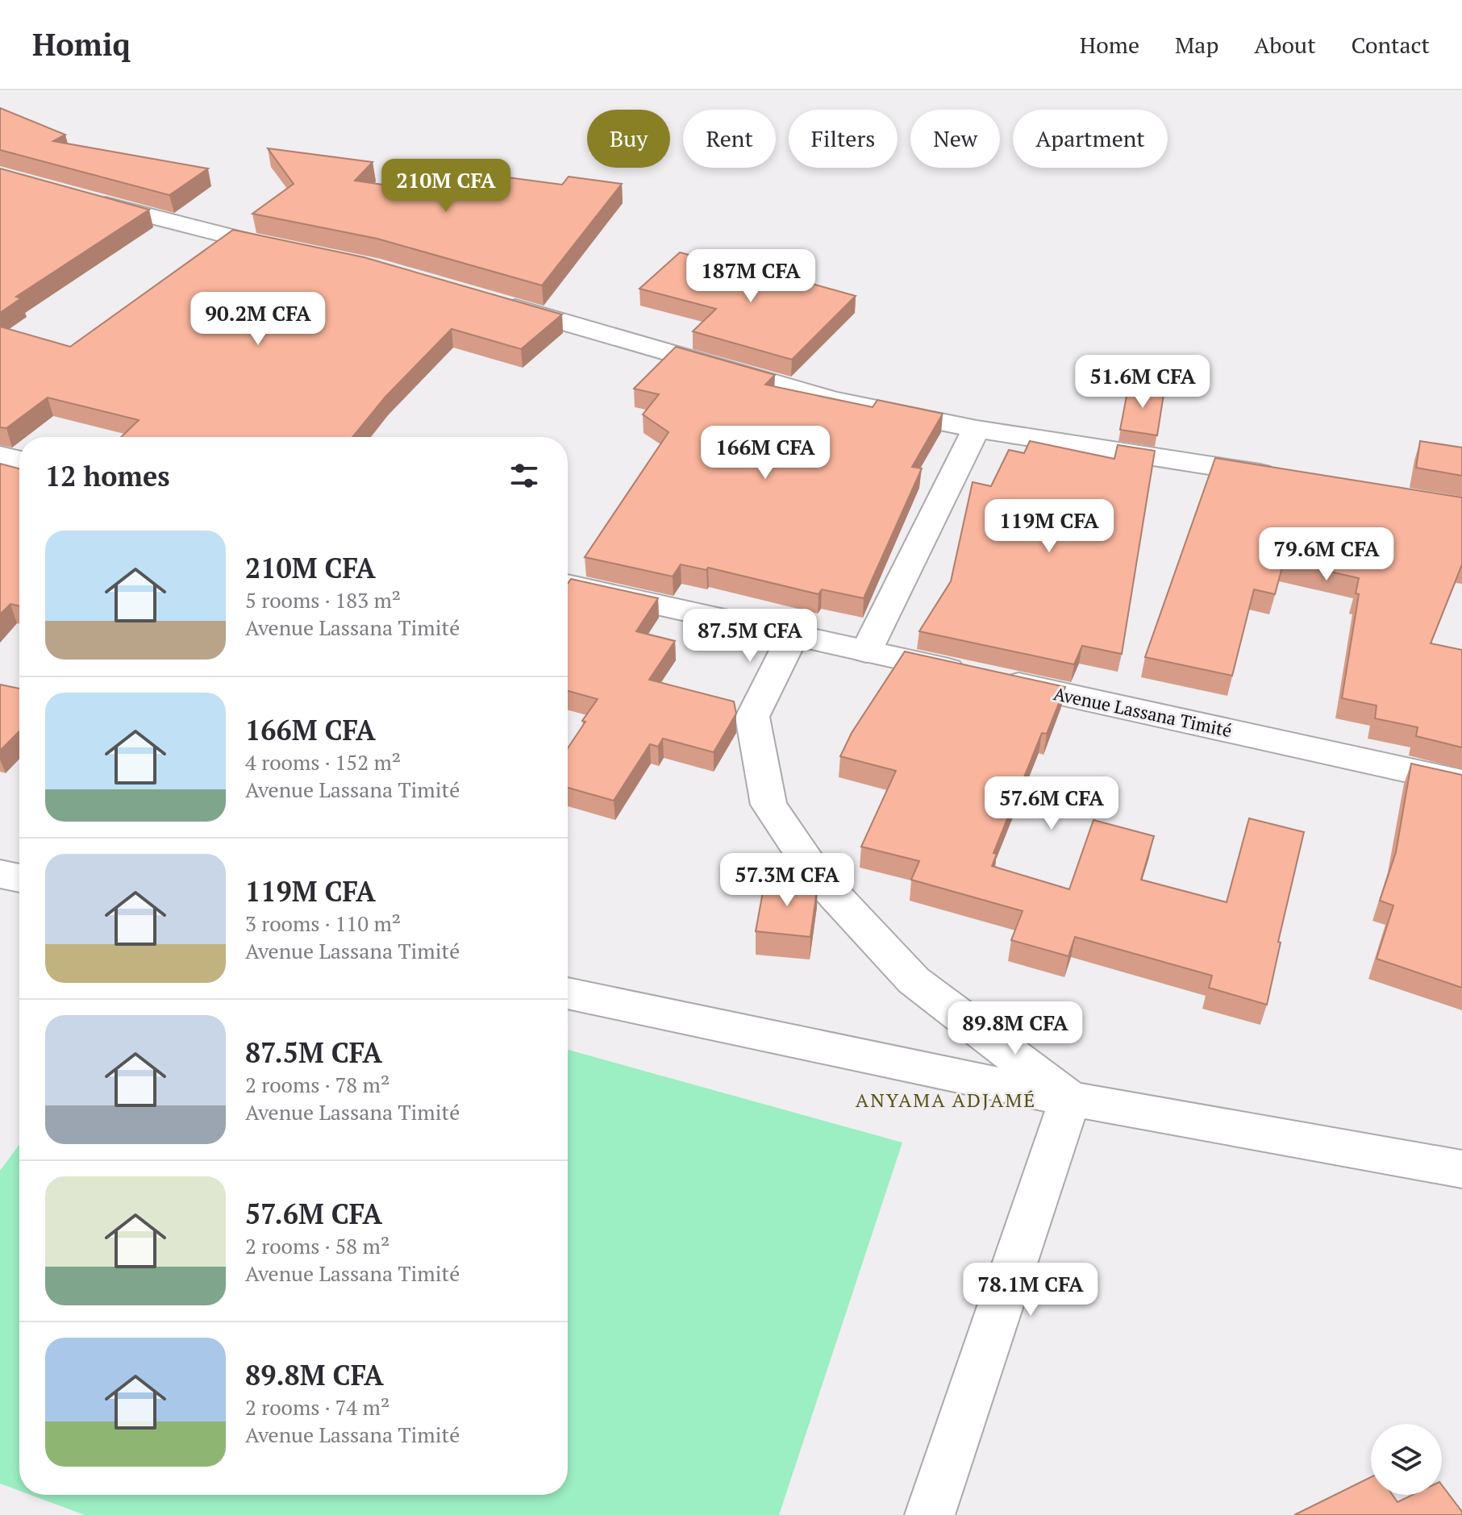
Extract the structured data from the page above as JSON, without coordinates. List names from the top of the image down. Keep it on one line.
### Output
{"streets":{"street":["Avenue Lassana Timité"]},"districts":["ANYAMA ADJAMÉ"],"page":{"header":"Homiq","nav":["Home","Map","About","Contact"],"chip":["Buy","Rent","Filters","New","Apartment"],"price":["210M CFA","187M CFA","90.2M CFA","51.6M CFA","166M CFA","119M CFA","79.6M CFA","87.5M CFA","57.6M CFA","57.3M CFA","89.8M CFA","78.1M CFA"],"heading":"12 homes","list":[{"name":"210M CFA","note":"5 rooms · 183 m² · Avenue Lassana Timité"},{"name":"166M CFA","note":"4 rooms · 152 m² · Avenue Lassana Timité"},{"name":"119M CFA","note":"3 rooms · 110 m² · Avenue Lassana Timité"},{"name":"87.5M CFA","note":"2 rooms · 78 m² · Avenue Lassana Timité"},{"name":"57.6M CFA","note":"2 rooms · 58 m² · Avenue Lassana Timité"},{"name":"89.8M CFA","note":"2 rooms · 74 m² · Avenue Lassana Timité"}]}}
